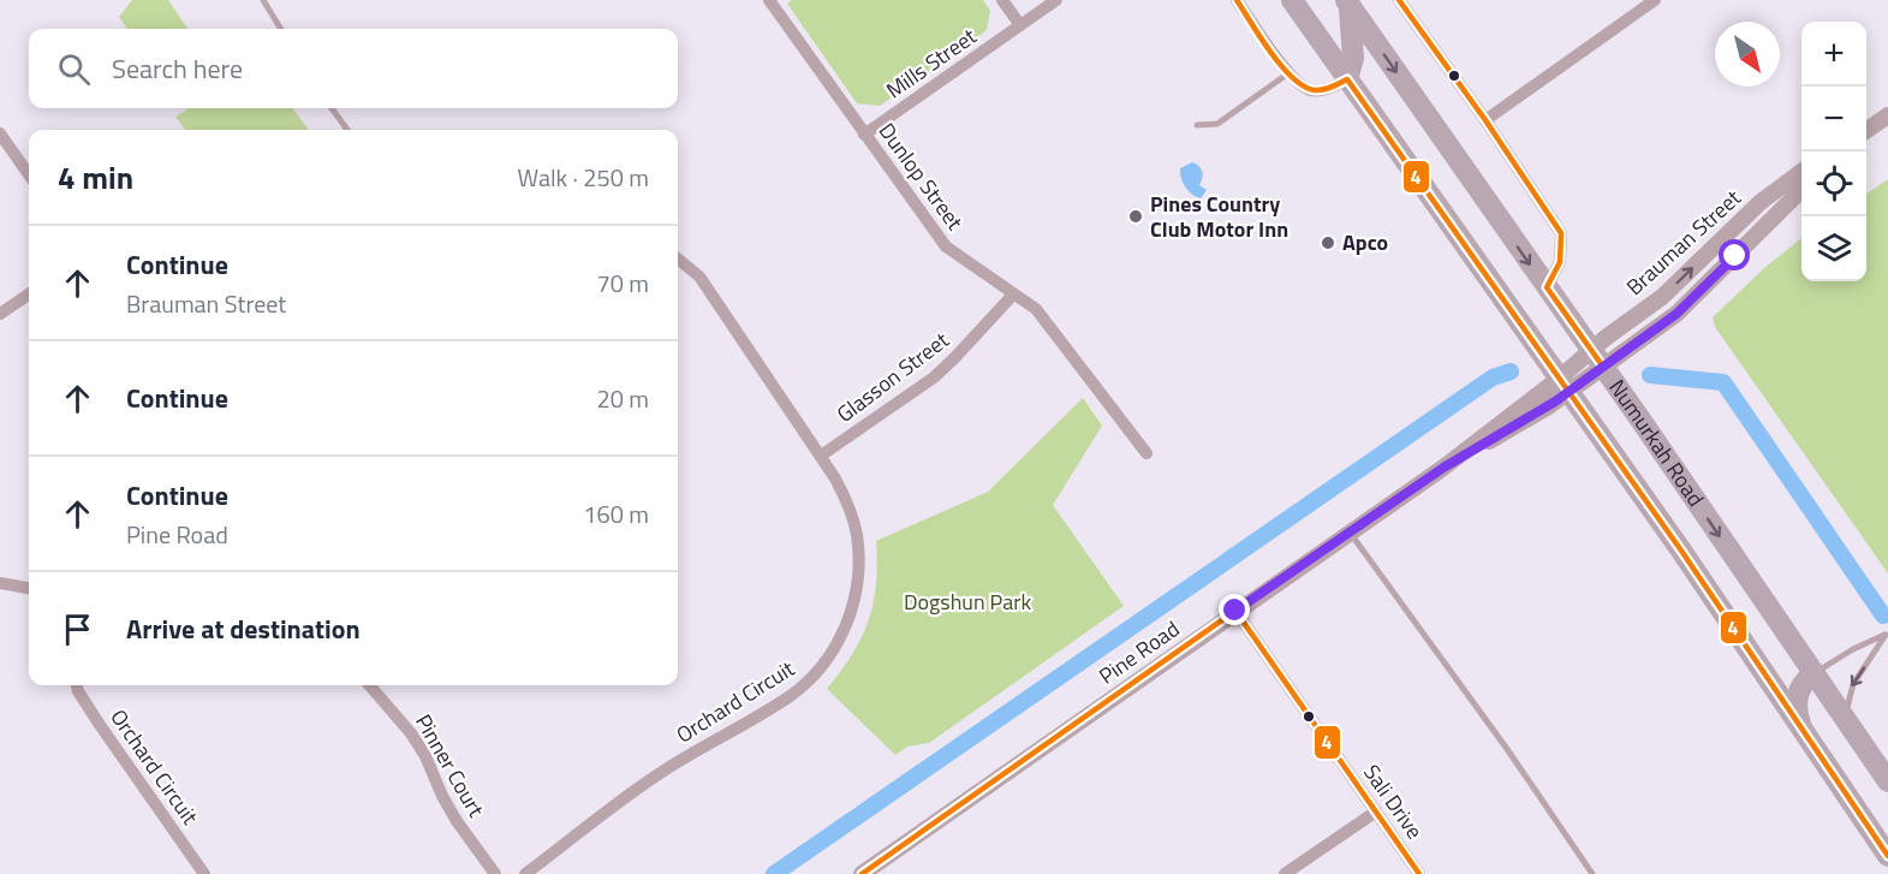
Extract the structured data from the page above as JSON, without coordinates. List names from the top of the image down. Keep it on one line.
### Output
{"streets":{"highway":["Numurkah Road"],"street":["Mills Street","Dunlop Street","Brauman Street","Glasson Street","Pine Road","Orchard Circuit","Pinner Court","Sali Drive"]},"crossings":[["Mills Street","Dunlop Street"],["Dunlop Street","Glasson Street"],["Brauman Street","Numurkah Road"],["Brauman Street","Pine Road"],["Glasson Street","Orchard Circuit"],["Numurkah Road","Pine Road"],["Pine Road","Sali Drive"]],"parks":["Dogshun Park"],"places":["Pines Country Club Motor Inn","Apco"],"lines":["transit line 4"],"north":"bottom right","page":{"map_buttons":["+","−"],"search":"Search here","heading":["4 min","Walk · 250 m"],"list":[["Continue","Brauman Street","70 m"],["Continue","20 m"],["Continue","Pine Road","160 m"],"Arrive at destination"]}}
